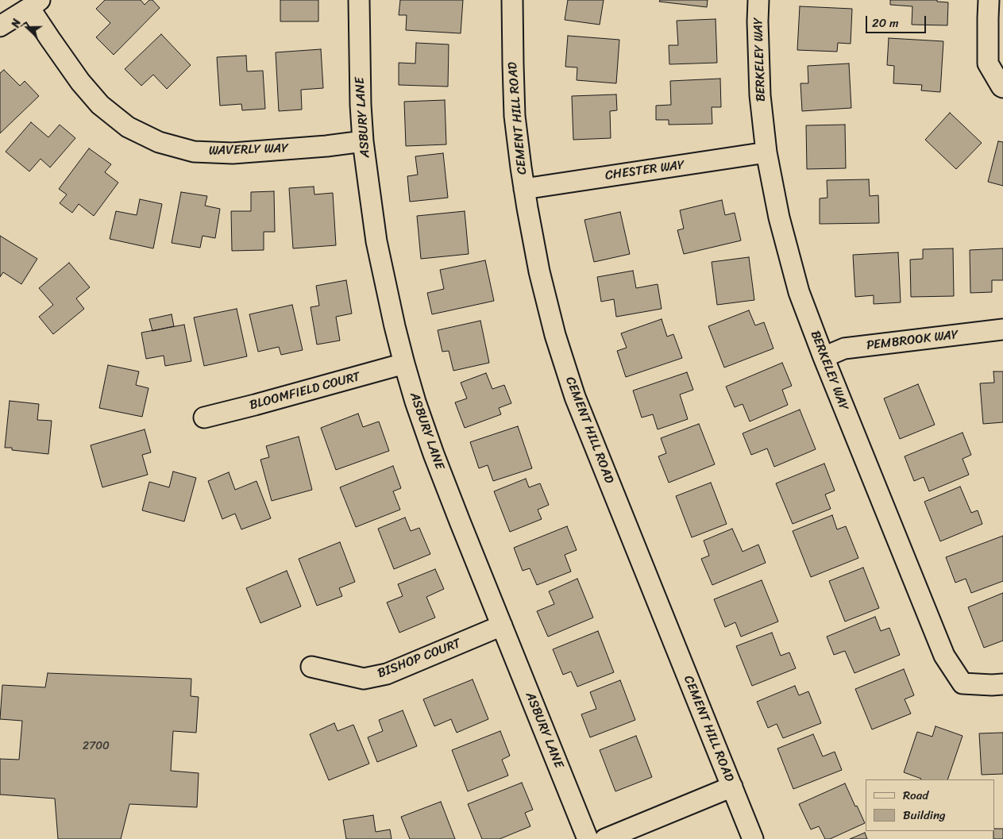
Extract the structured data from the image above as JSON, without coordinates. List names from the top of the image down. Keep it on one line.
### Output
{"streets":{"street":["BERKELEY WAY","ASBURY LANE","CEMENT HILL ROAD","WAVERLY WAY","CHESTER WAY","PEMBROOK WAY","BLOOMFIELD COURT","BISHOP COURT"]},"crossings":[["BERKELEY WAY","CHESTER WAY"],["BERKELEY WAY","PEMBROOK WAY"],["ASBURY LANE","WAVERLY WAY"],["ASBURY LANE","BLOOMFIELD COURT"],["ASBURY LANE","BISHOP COURT"],["CEMENT HILL ROAD","CHESTER WAY"]],"house_numbers":["2700"],"legend":["Road","Building"],"scale_bar":"20 m","north":"left"}
